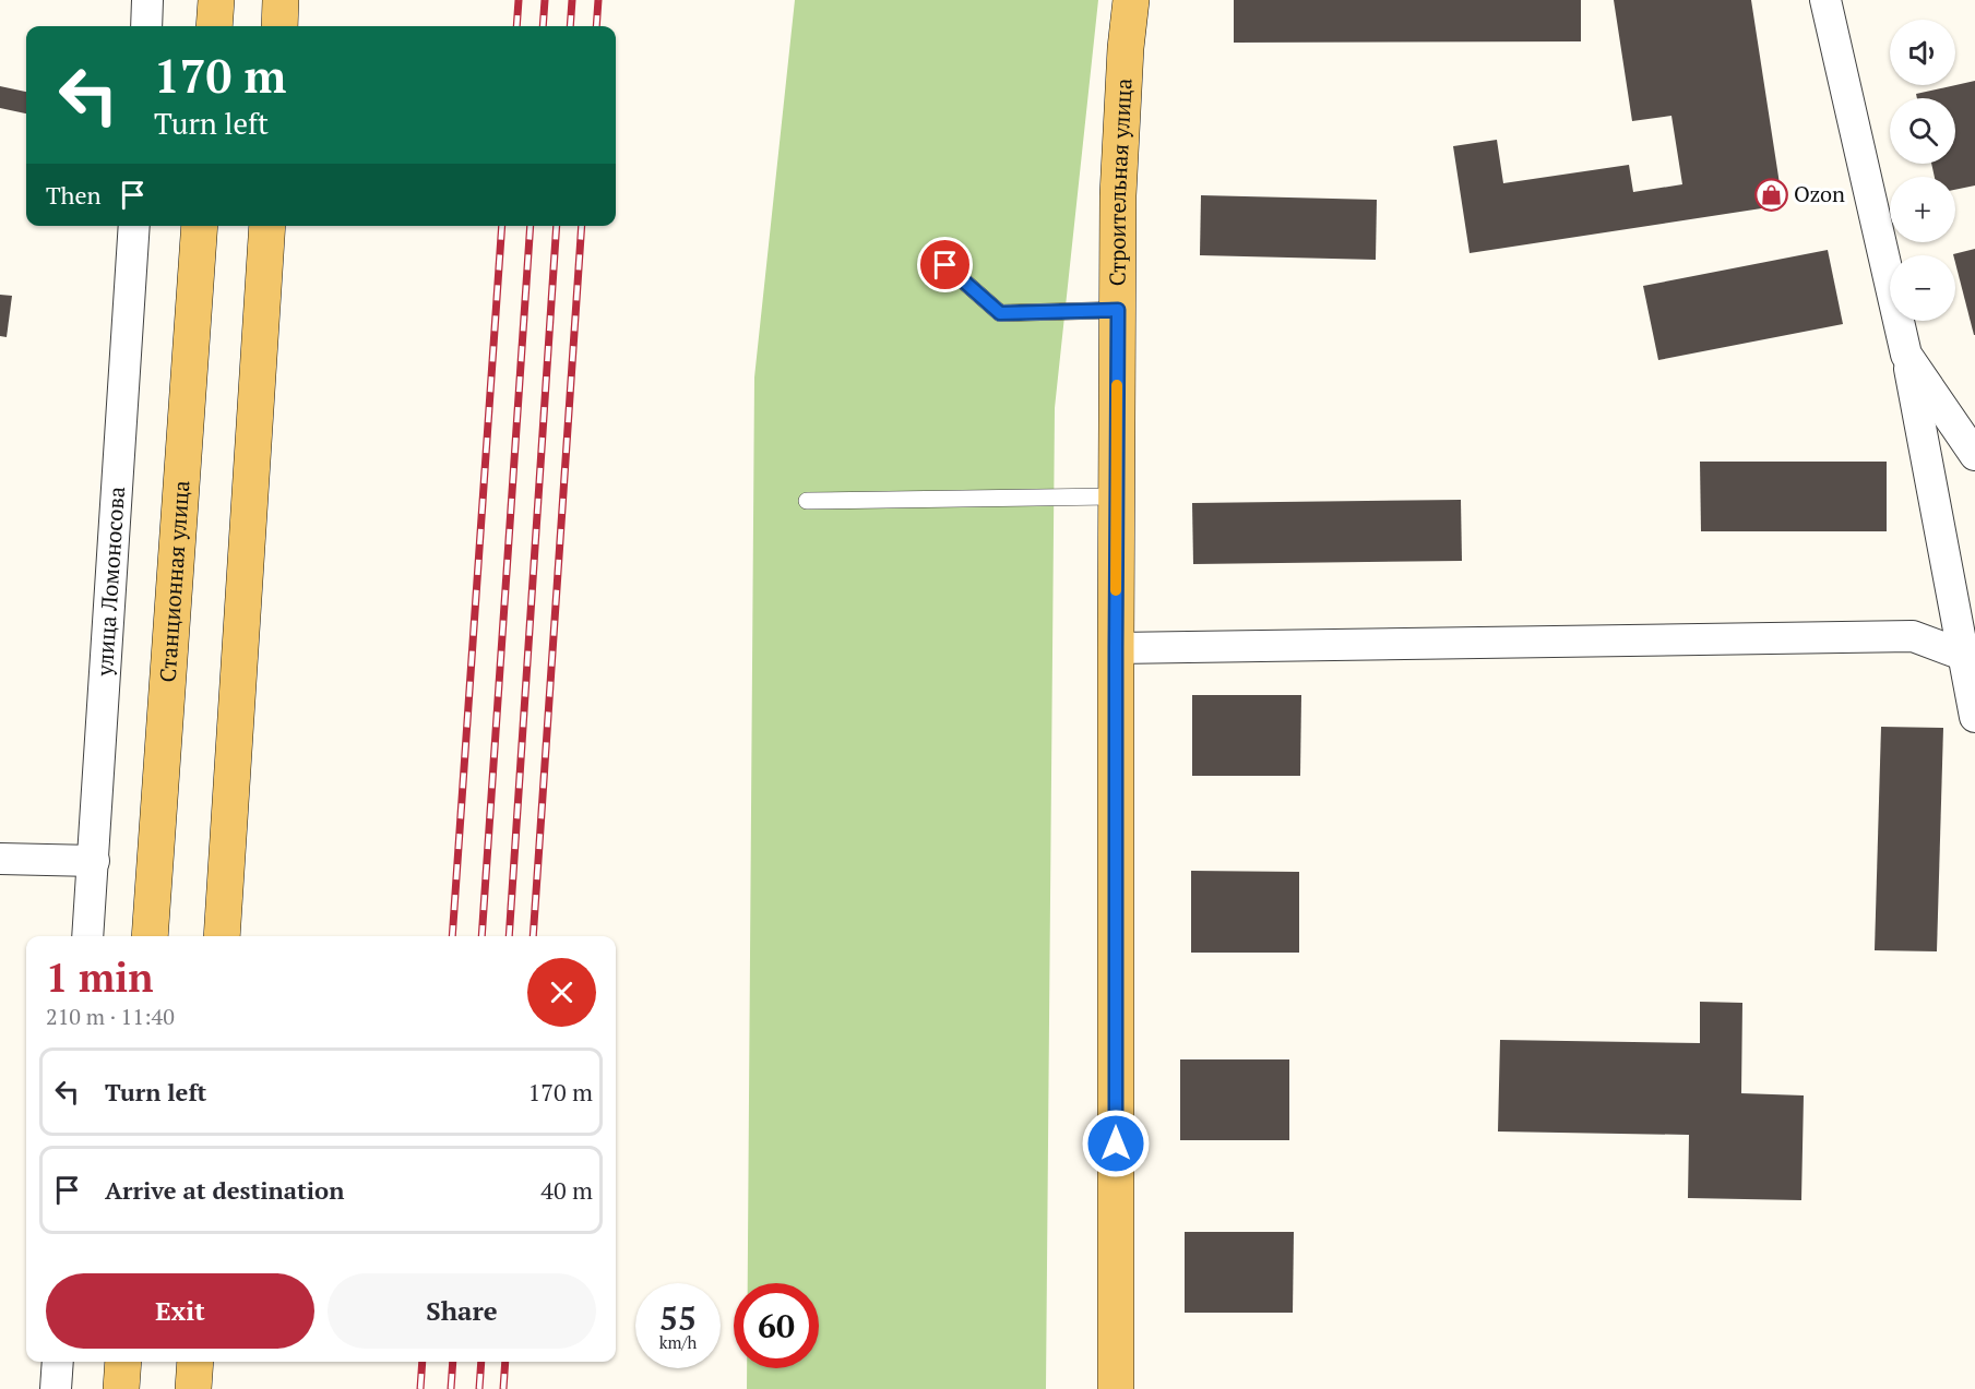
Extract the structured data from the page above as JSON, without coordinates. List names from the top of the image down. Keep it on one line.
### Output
{"streets":{"main road":["Строительная улица","Станционная улица"],"street":["улица Ломоносова"]},"places":{"shop":["Ozon"]},"page":{"map_buttons":["+","−"],"turn":["170 m","Turn left"],"then":"Then","heading":["1 min","210 m · 11:40"],"list":[{"name":"Turn left","value":"170 m"},{"name":"Arrive at destination","value":"40 m"}],"buttons":["Exit","Share"],"speed":"55 km/h","limit":"60"}}
